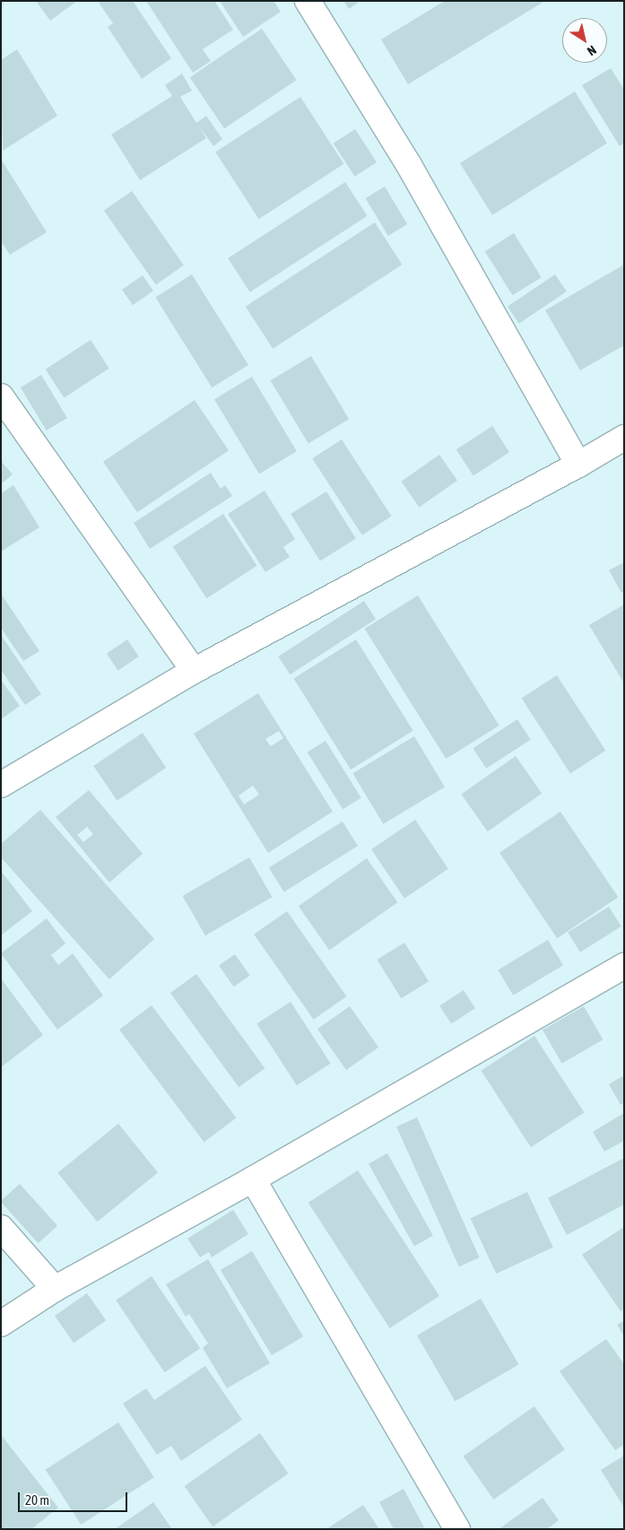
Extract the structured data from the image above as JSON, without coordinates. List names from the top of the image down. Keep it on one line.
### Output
{"scale_bar":"20 m","north":"bottom right"}
